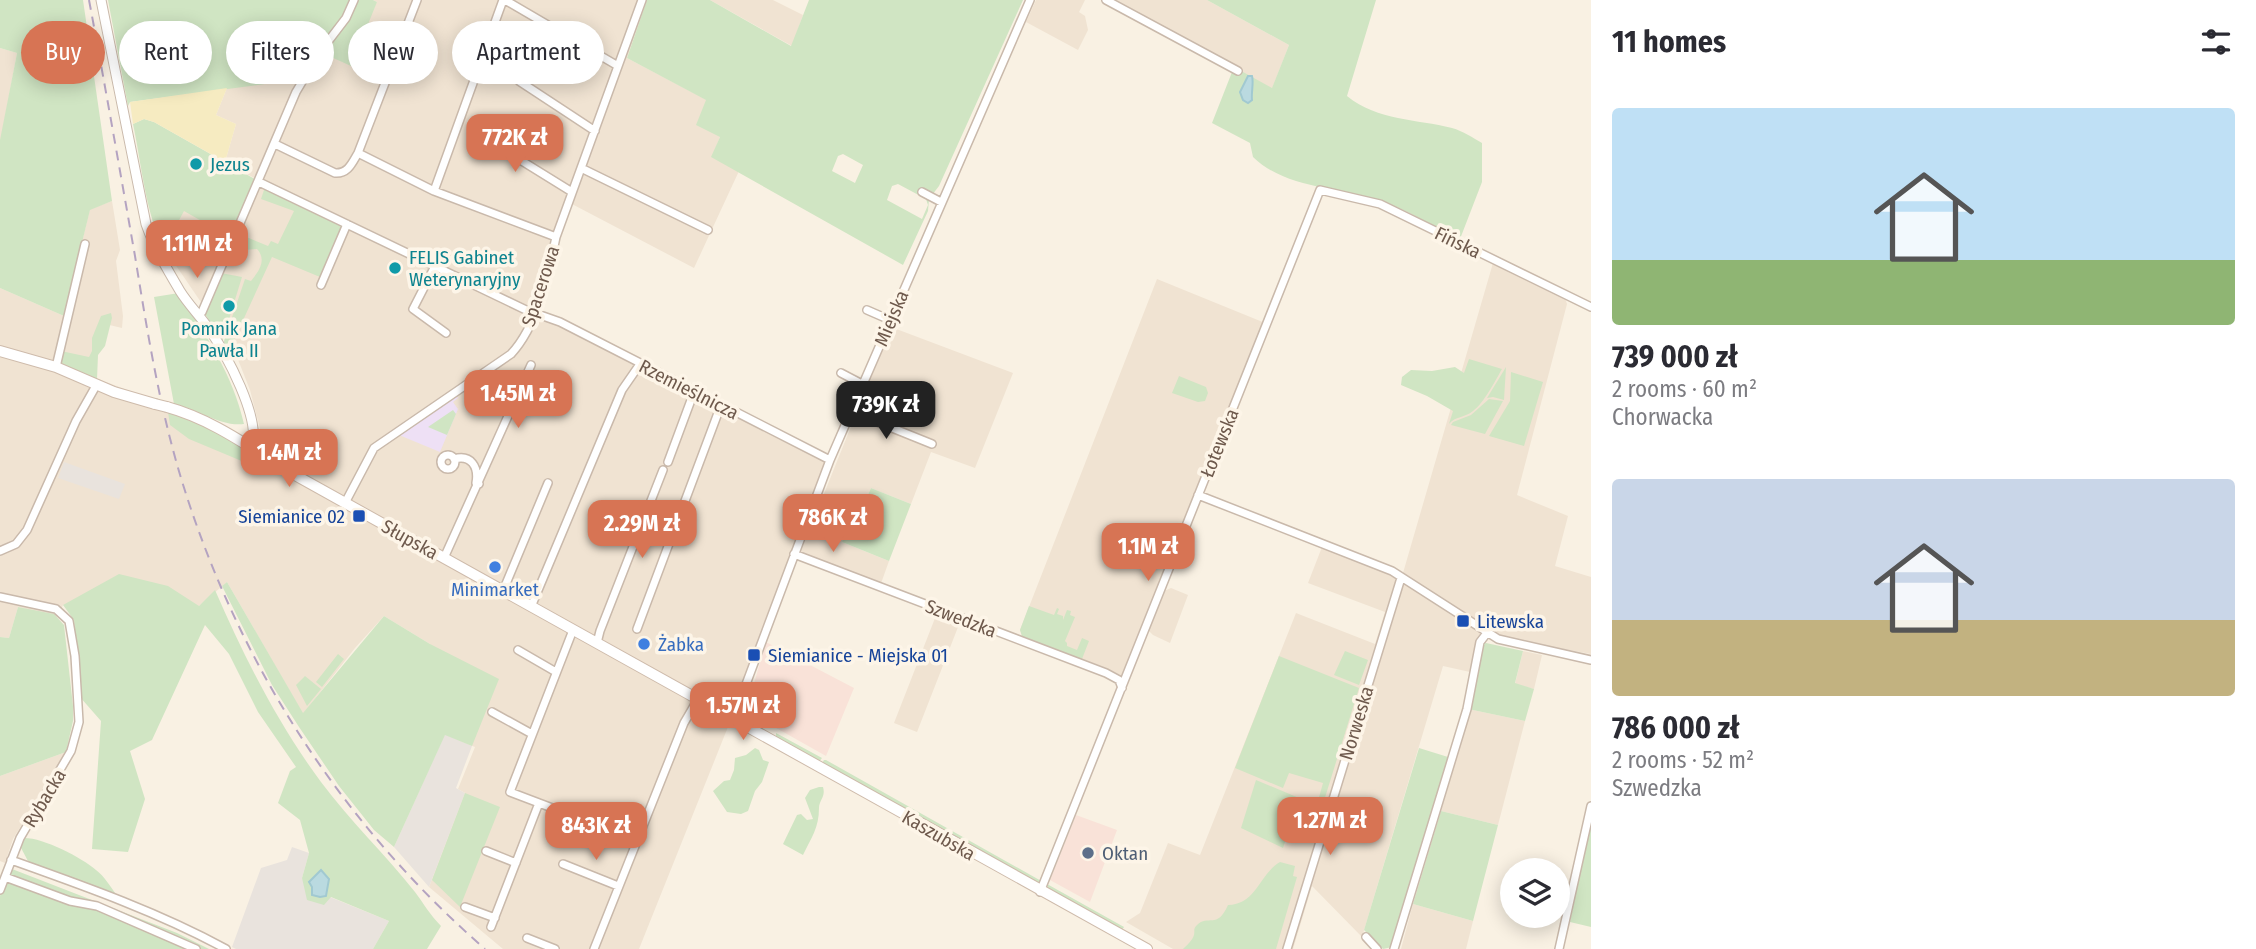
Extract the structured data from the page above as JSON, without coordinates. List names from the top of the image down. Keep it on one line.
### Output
{"streets":{"main road":["Słupska","Kaszubska"],"street":["Fińska","Spacerowa","Miejska","Rzemieślnicza","Łotewska","Szwedzka","Norweska","Rybacka"]},"crossings":[["Fińska","Łotewska"],["Spacerowa","Rzemieślnicza"],["Spacerowa","Słupska"],["Miejska","Rzemieślnicza"],["Miejska","Słupska"],["Miejska","Szwedzka"],["Miejska","Kaszubska"],["Łotewska","Szwedzka"],["Łotewska","Kaszubska"],["Słupska","Kaszubska"]],"places":{"other":["Jezus","FELIS Gabinet Weterynaryjny","Pomnik Jana Pawła II","Minimarket","Żabka","Oktan"],"transit":["Siemianice 02","Litewska","Siemianice - Miejska 01"]},"page":{"heading":"11 homes","chip":["Buy","Rent","Filters","New","Apartment"],"list":[{"name":"739 000 zł","note":"2 rooms · 60 m² · Chorwacka"},{"name":"786 000 zł","note":"2 rooms · 52 m² · Szwedzka"}],"price":["772K zł","1.11M zł","1.45M zł","739K zł","1.4M zł","786K zł","2.29M zł","1.1M zł","1.57M zł","1.27M zł","843K zł"]}}
